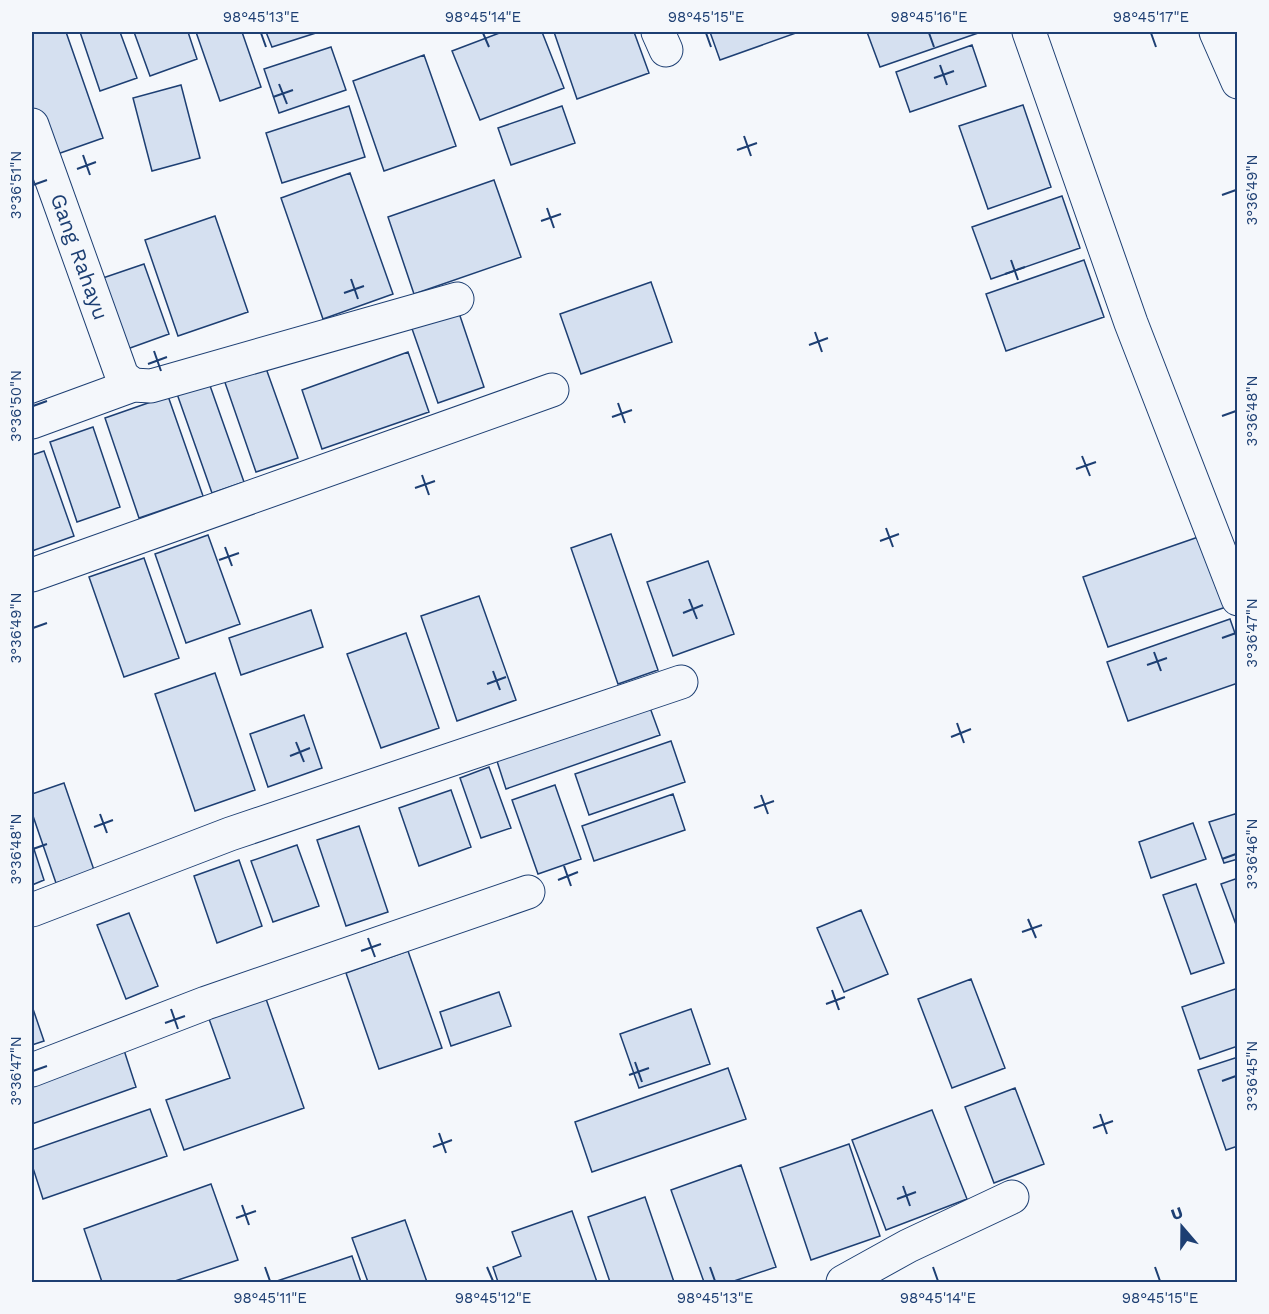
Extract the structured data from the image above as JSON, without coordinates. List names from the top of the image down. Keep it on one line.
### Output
{"streets":{"street":["Gang Rahayu"]},"north":"top","coordinates":["98°45'13\"E","98°45'14\"E","98°45'15\"E","98°45'16\"E","98°45'17\"E","3°36'51\"N","3°36'49\"N","3°36'50\"N","3°36'48\"N","3°36'47\"N","3°36'46\"N","3°36'45\"N","98°45'11\"E","98°45'12\"E"]}
